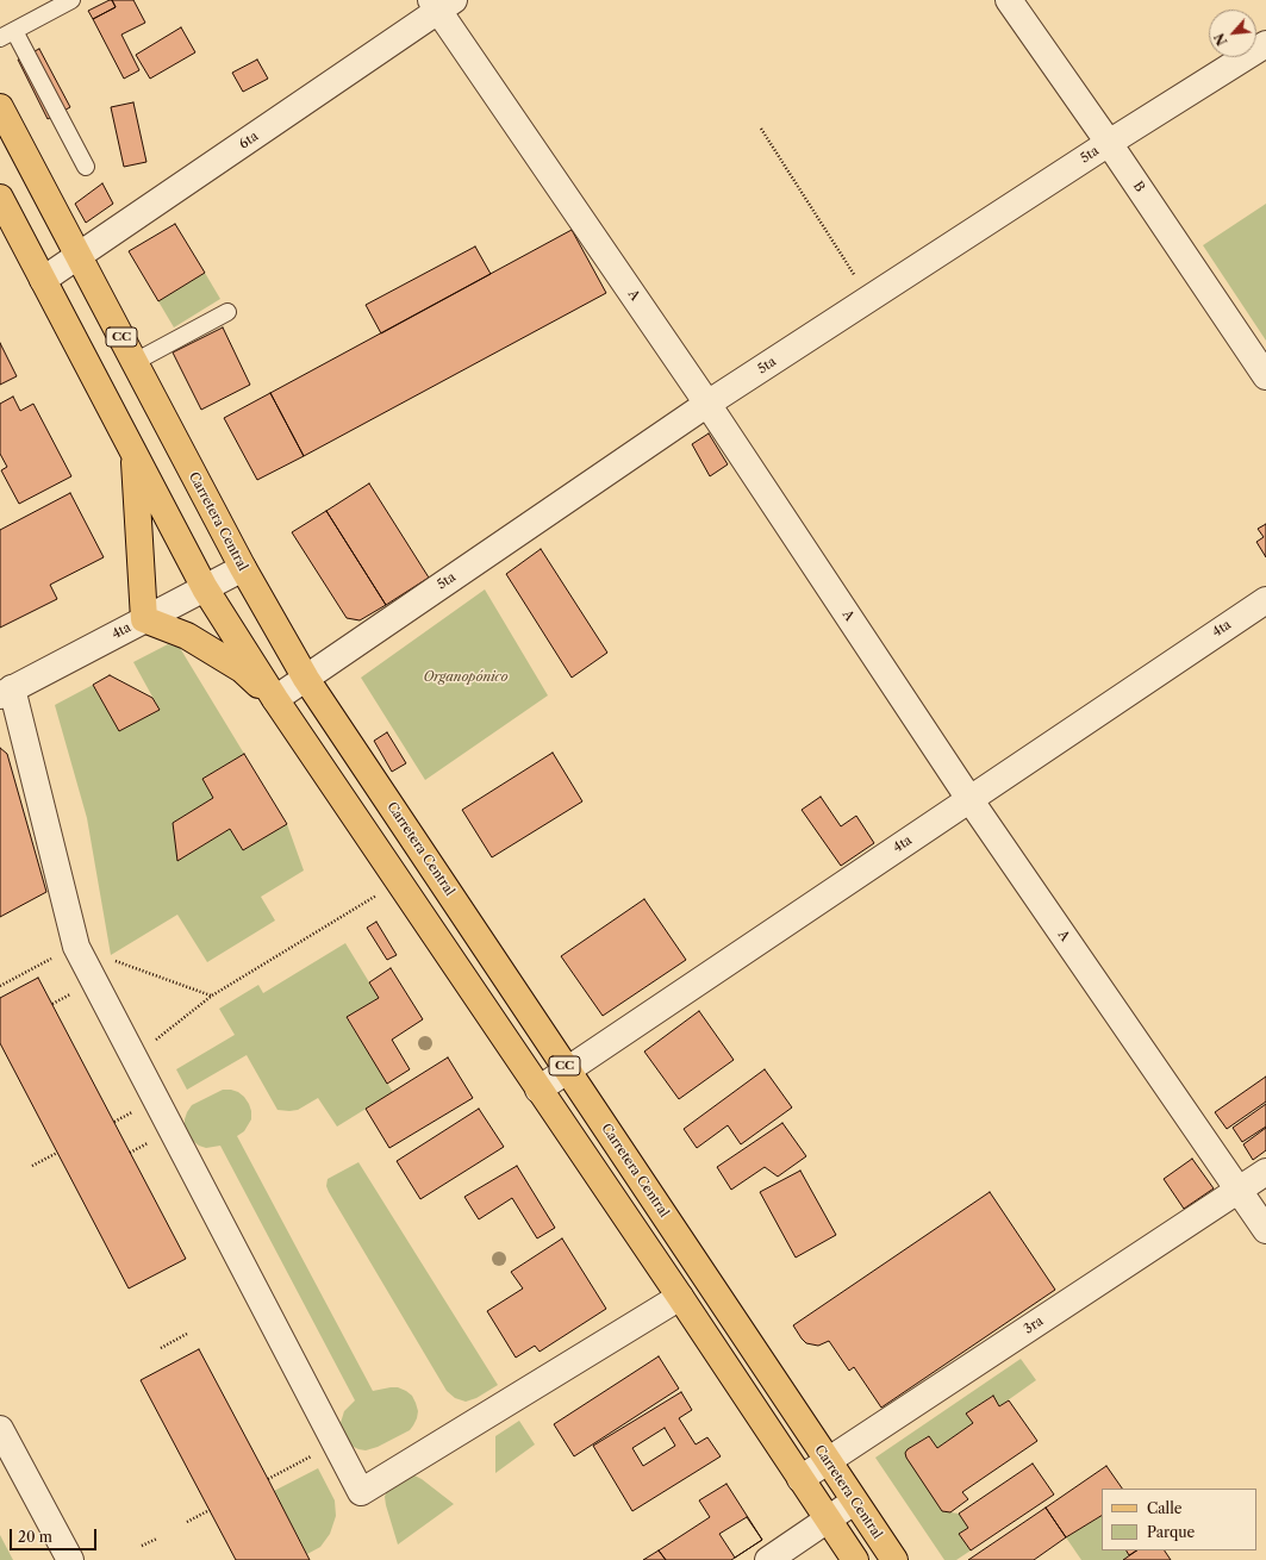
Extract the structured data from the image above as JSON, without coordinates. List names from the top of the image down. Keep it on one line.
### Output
{"streets":{"main road":["CC","Carretera Central"],"street":["6ta","5ta","B","A","4ta","3ra"]},"crossings":[["6ta","A"],["6ta","CC"],["6ta","Carretera Central"],["5ta","B"],["5ta","A"],["5ta","CC"],["5ta","Carretera Central"],["A","4ta"],["A","3ra"],["CC","4ta"],["CC","3ra"],["Carretera Central","4ta"],["Carretera Central","3ra"]],"parks":["Organopónico"],"legend":["Calle","Parque"],"scale_bar":"20 m","north":"bottom left"}
